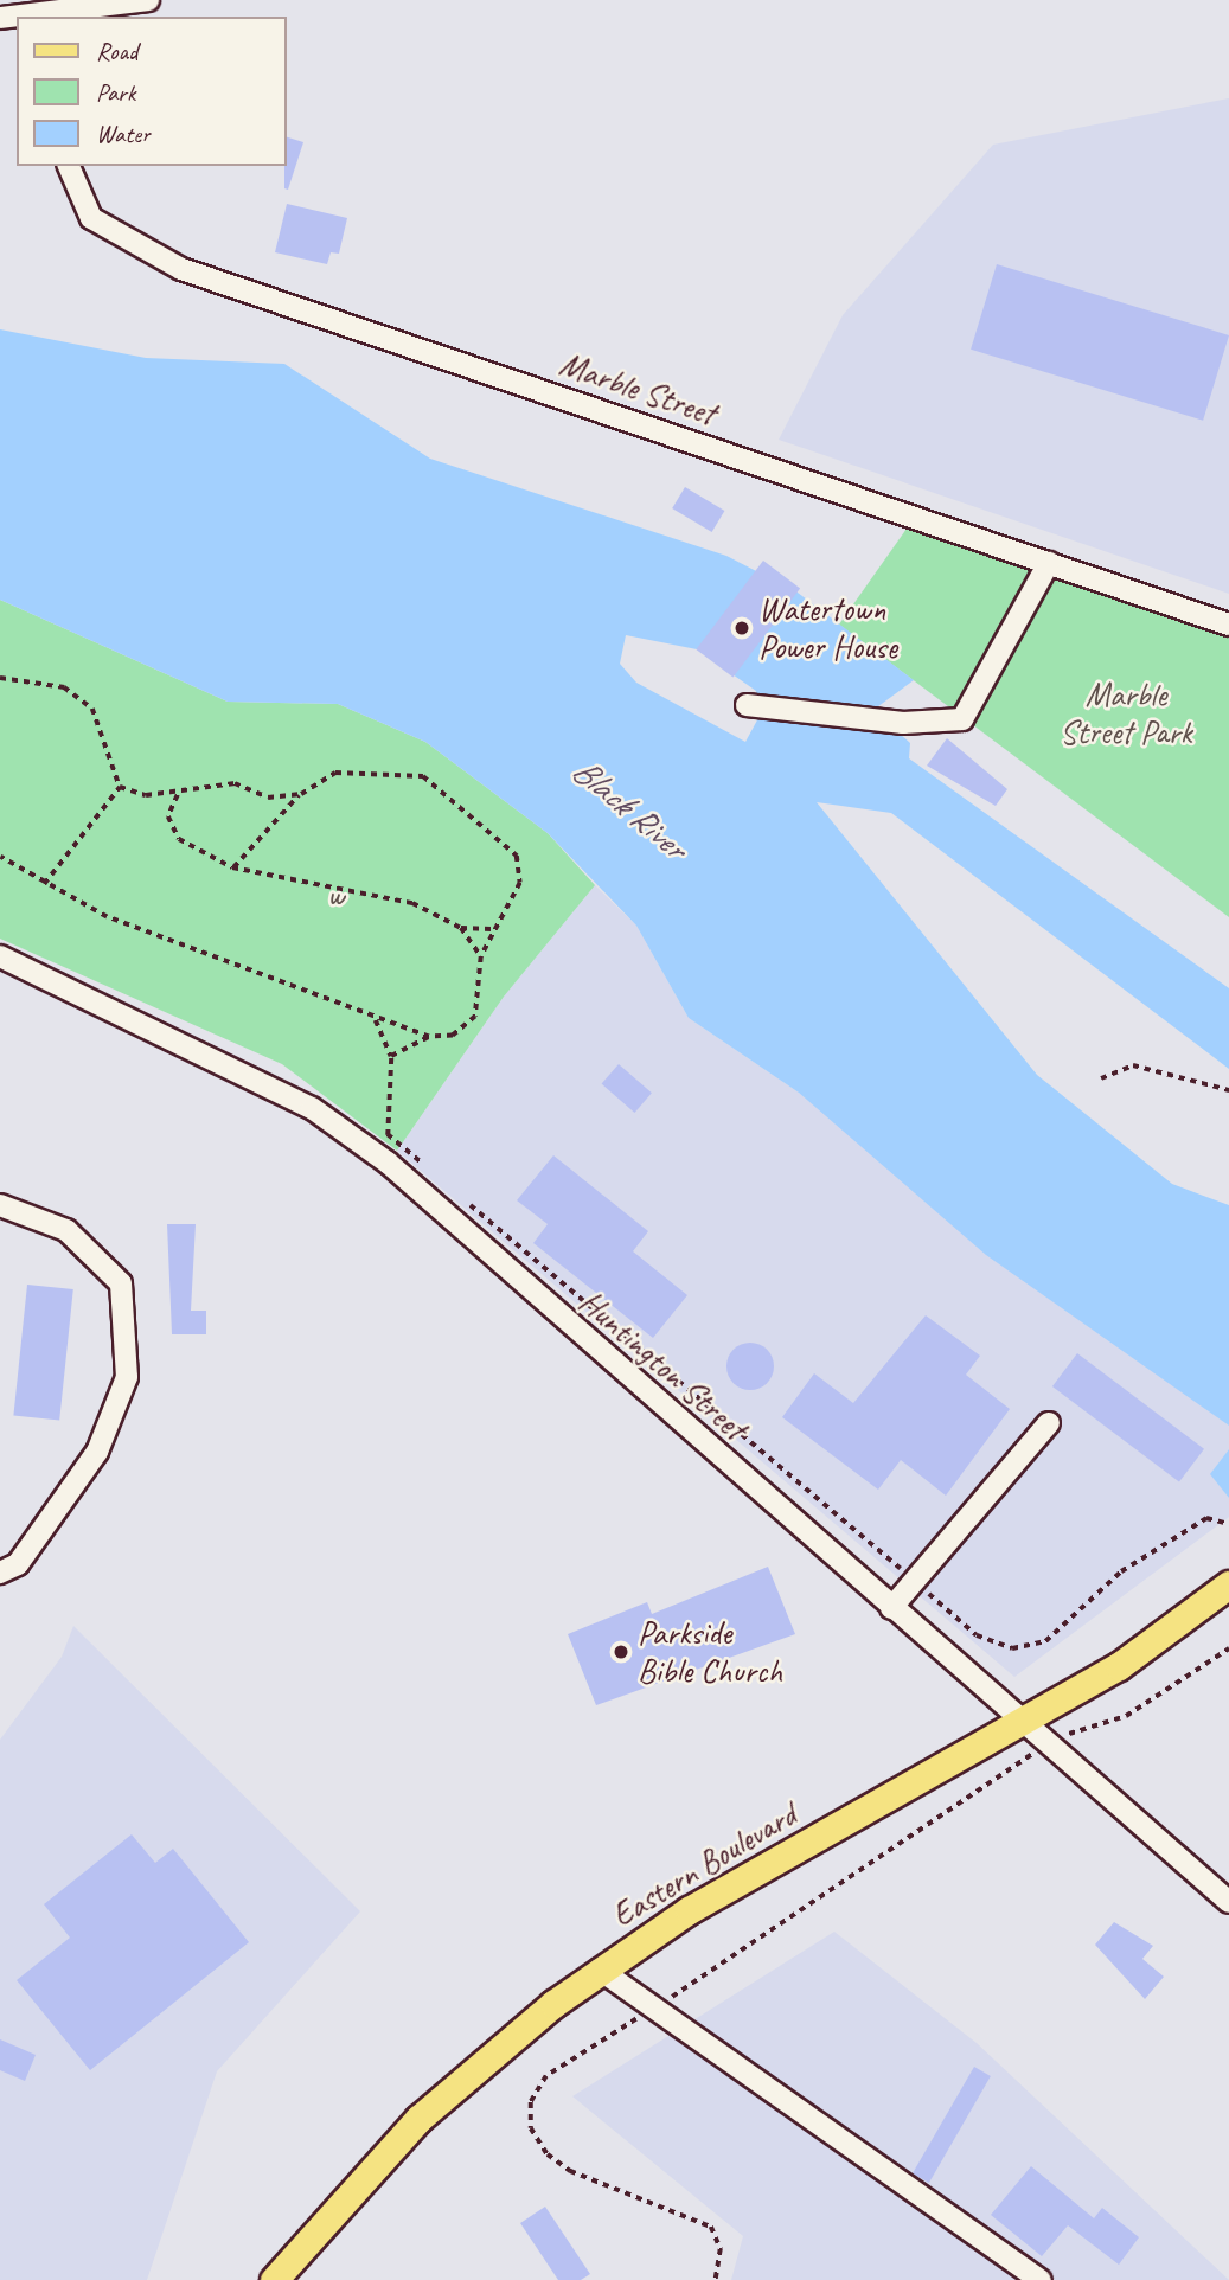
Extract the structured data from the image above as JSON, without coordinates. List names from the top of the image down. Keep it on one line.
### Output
{"streets":{"main road":["Eastern Boulevard"],"street":["Marble Street","Huntington Street"]},"crossings":[["Huntington Street","Eastern Boulevard"]],"water":["Black River"],"parks":["Marble Street Park","w"],"places":["Watertown Power House","Parkside Bible Church"],"legend":["Road","Park","Water"]}
